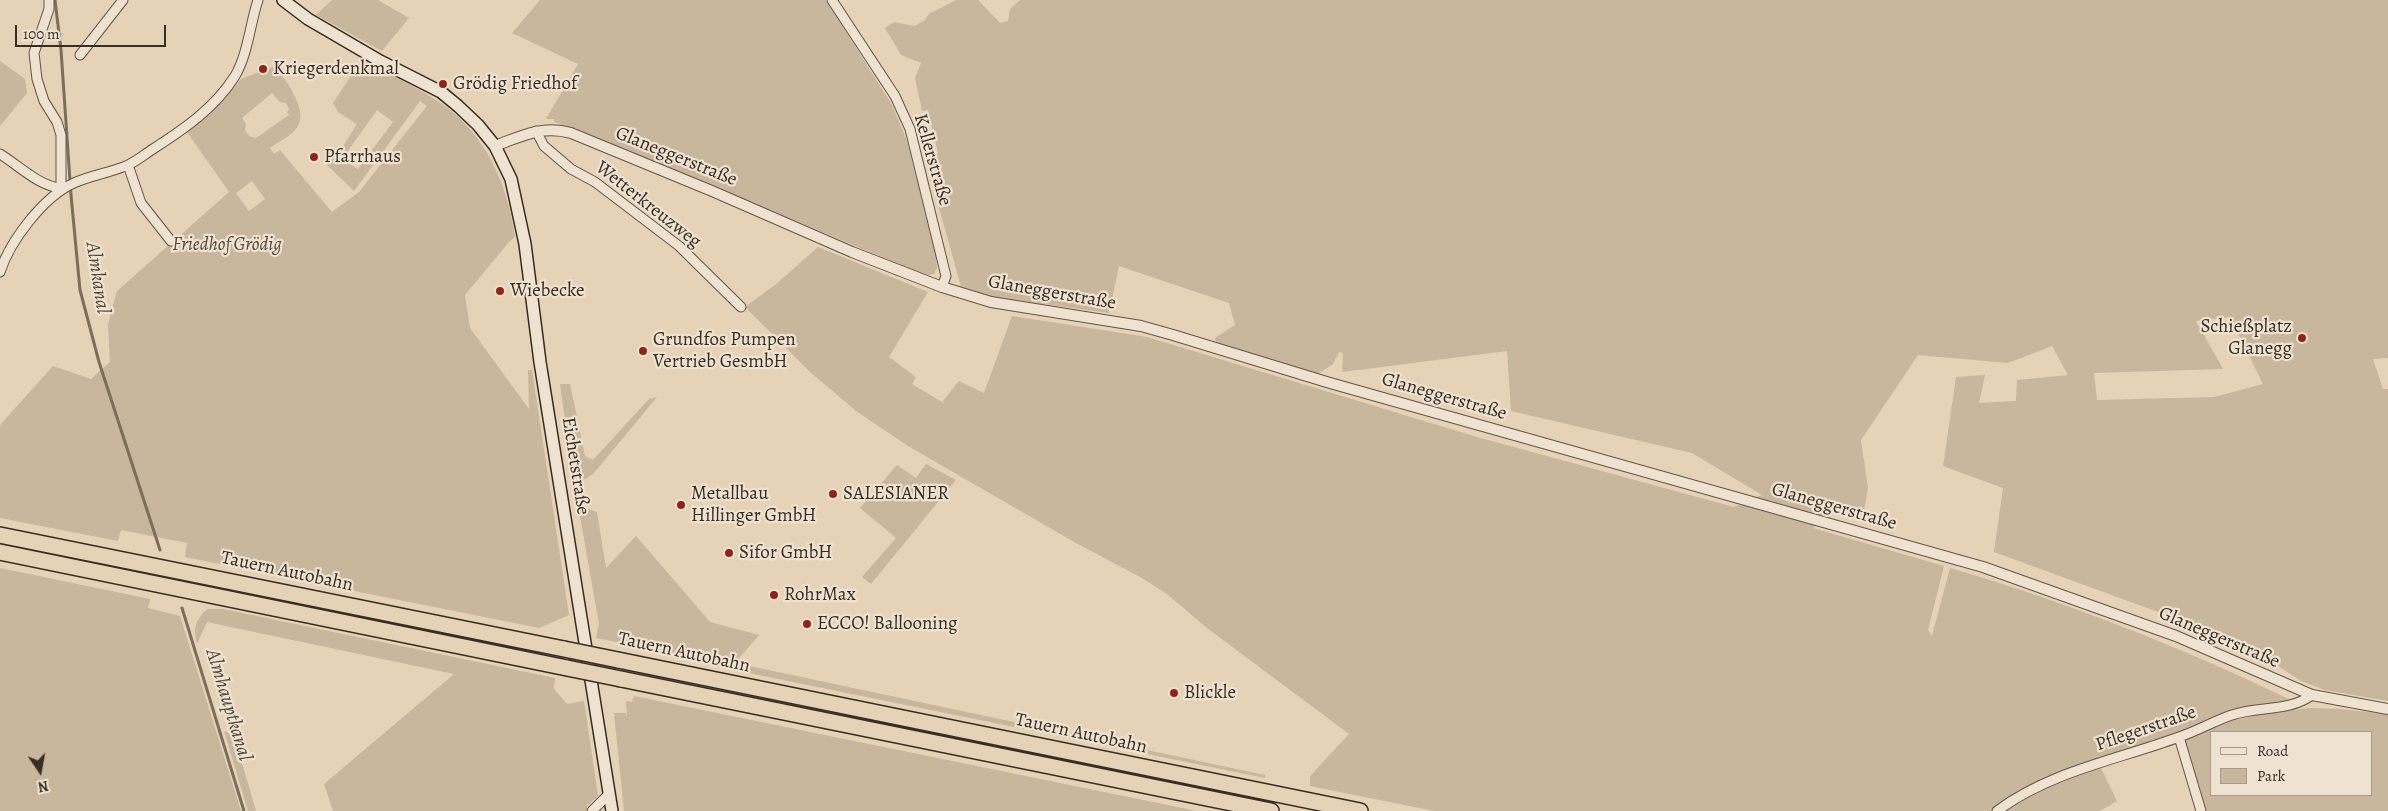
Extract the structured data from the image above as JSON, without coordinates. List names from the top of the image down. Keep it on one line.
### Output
{"streets":{"highway":["Tauern Autobahn"],"main road":["Eichetstraße"],"street":["Glaneggerstraße","Kellerstraße","Wetterkreuzweg","Pflegerstraße"]},"crossings":[["Glaneggerstraße","Kellerstraße"],["Glaneggerstraße","Wetterkreuzweg"],["Glaneggerstraße","Eichetstraße"],["Glaneggerstraße","Pflegerstraße"]],"water":["Almkanal","Almhauptkanal"],"parks":["Friedhof Grödig"],"places":["Kriegerdenkmal","Grödig Friedhof","Pfarrhaus","Wiebecke","Schießplatz Glanegg","Grundfos Pumpen Vertrieb GesmbH","SALESIANER","Metallbau Hillinger GmbH","Sifor GmbH","RohrMax","ECCO! Ballooning","Blickle"],"legend":["Road","Park"],"scale_bar":"100 m","north":"bottom"}
